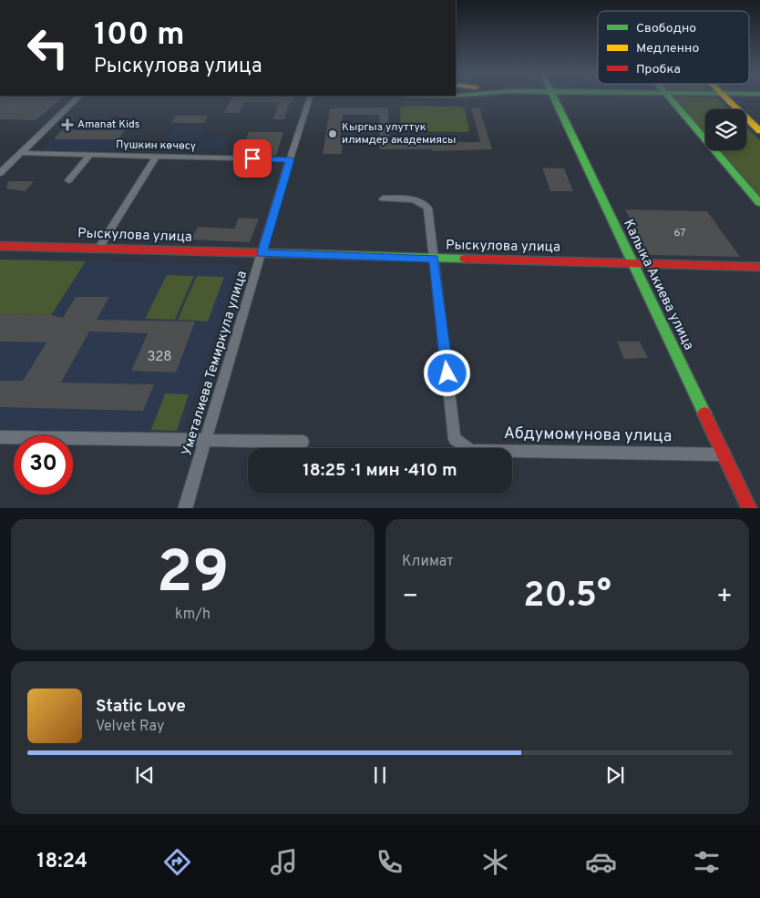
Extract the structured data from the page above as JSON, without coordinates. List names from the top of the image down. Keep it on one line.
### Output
{"streets":{"street":["Пушкин көчөсү","Рыскулова улица","Калыка Акиева улица","Уметалиева Темиркула улица","Абдумомунова улица"]},"crossings":[["Пушкин көчөсү","Уметалиева Темиркула улица"],["Рыскулова улица","Калыка Акиева улица"],["Рыскулова улица","Уметалиева Темиркула улица"],["Рыскулова улица","Абдумомунова улица"],["Калыка Акиева улица","Абдумомунова улица"]],"places":{"health":["Amanat Kids"],"other":["Кыргыз улуттук илимдер академиясы"]},"house_numbers":["67","328"],"legend":["Свободно","Медленно","Пробка"],"page":{"turn":["100 m","Рыскулова улица"],"limit":"30","trip":"18:25 · 1 мин · 410 m","tile":[["29","km/h"],"Климат"],"heat":["−","20.5°","+"],"song":["Static Love","Velvet Ray"],"tabs":"18:24"}}
